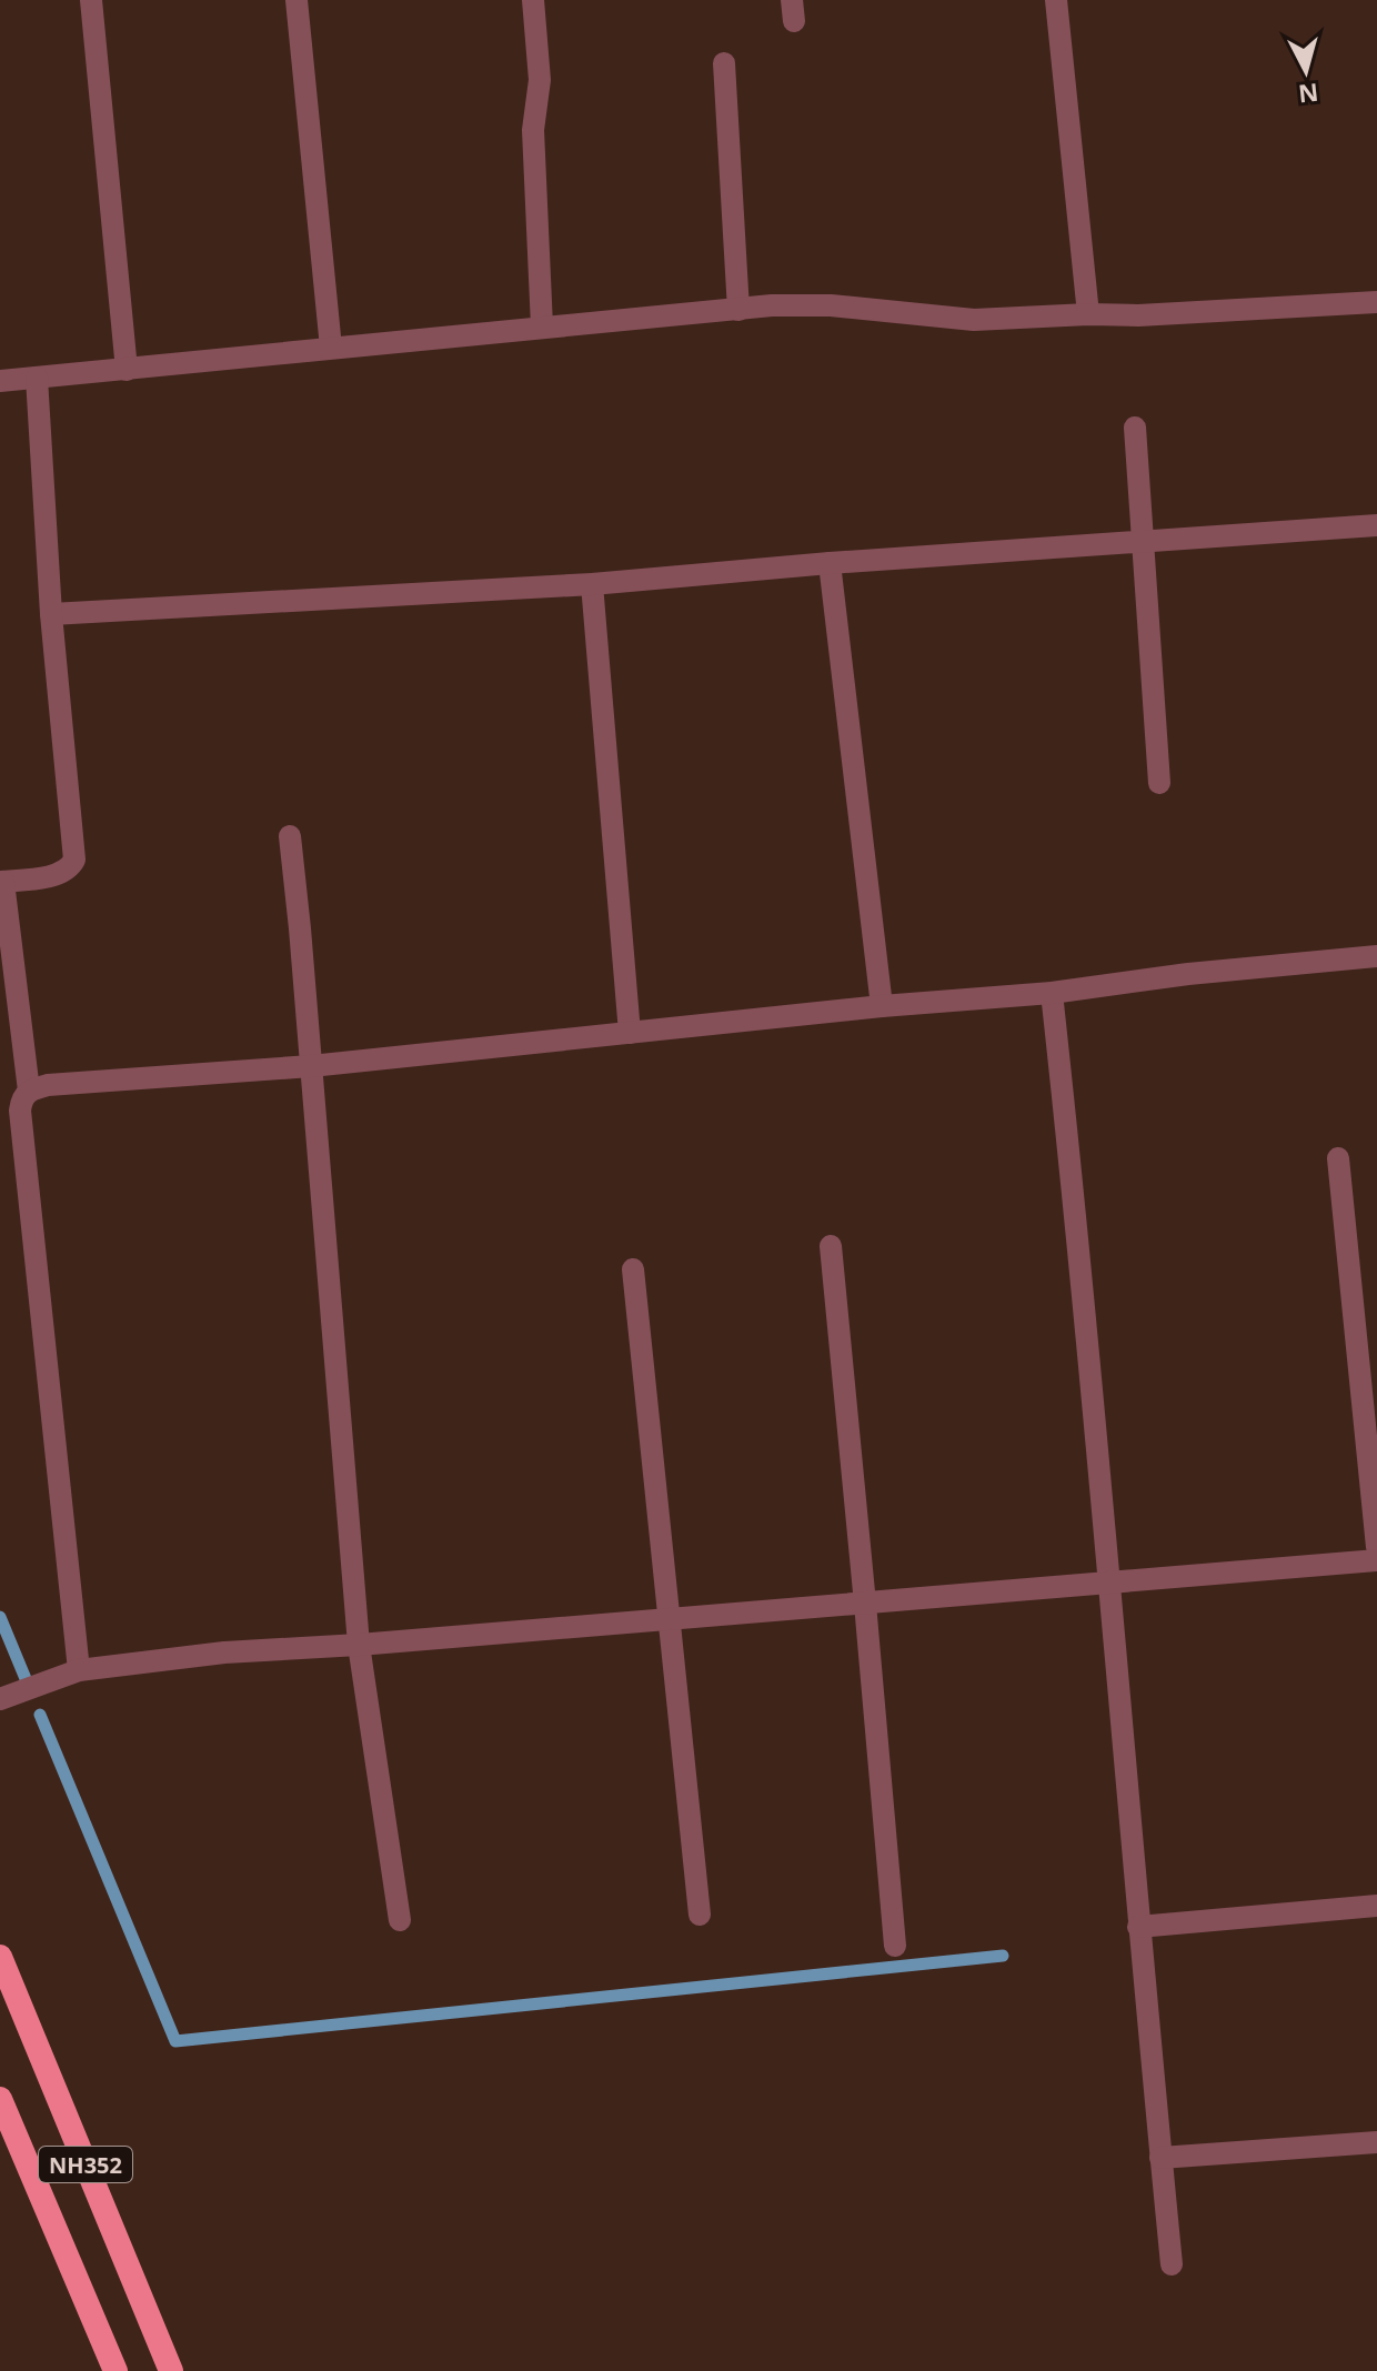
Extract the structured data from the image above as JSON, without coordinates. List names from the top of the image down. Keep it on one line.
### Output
{"streets":{"highway":["NH352"]},"north":"bottom"}
